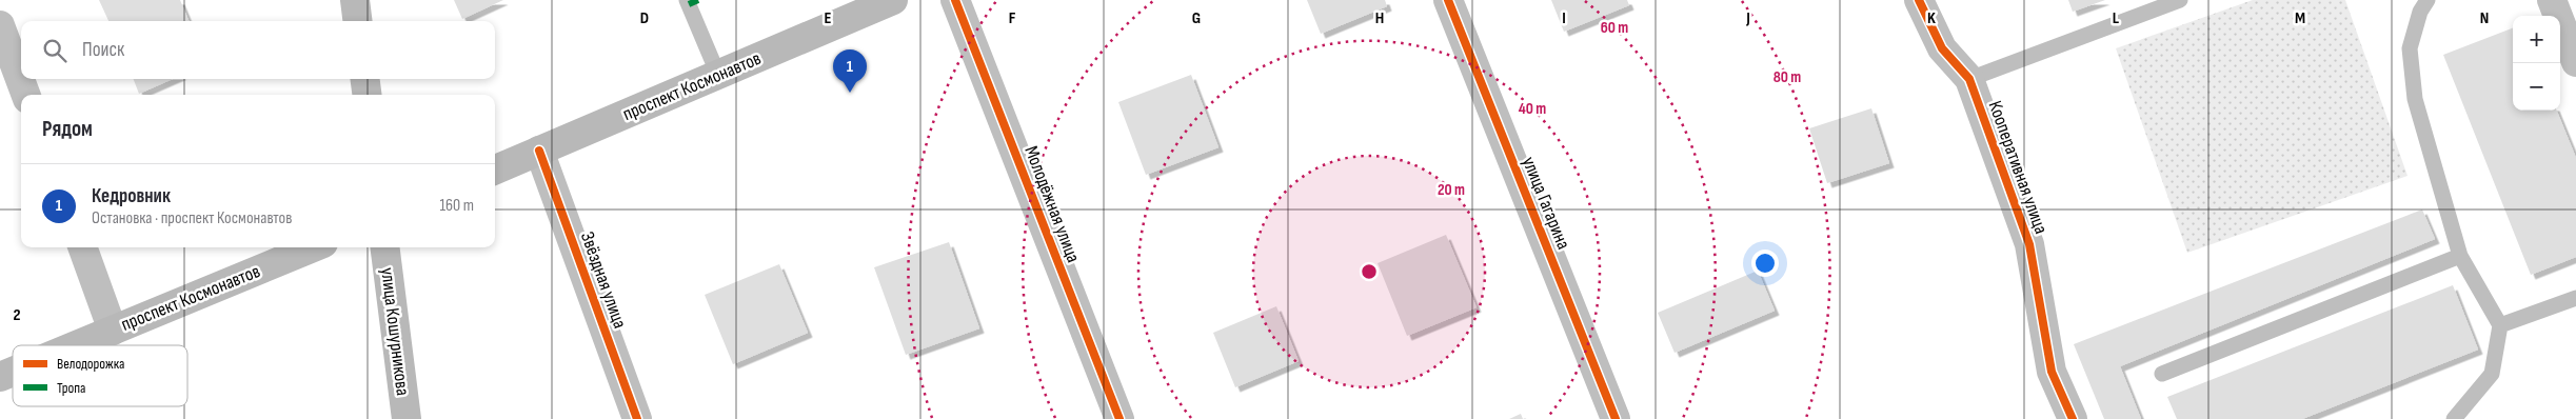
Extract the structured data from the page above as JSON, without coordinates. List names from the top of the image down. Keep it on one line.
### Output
{"streets":{"main road":["проспект Космонавтов","улица Кошурникова"],"street":["Кооперативная улица","улица Гагарина","Молодёжная улица","Звёздная улица"]},"crossings":[["проспект Космонавтов","Звёздная улица"]],"legend":["Велодорожка","Тропа"],"page":{"map_buttons":["+","−"],"search":"Поиск","pins":"1","heading":"Рядом","list":[{"mark":"1","name":"Кедровник","note":"Остановка · проспект Космонавтов","value":"160 m"}]},"grid":{"columns":["D","E","F","G","H","I","J","K","L","M","N"],"rows":["2"]},"rings":["60 m","80 m","40 m","20 m"]}
